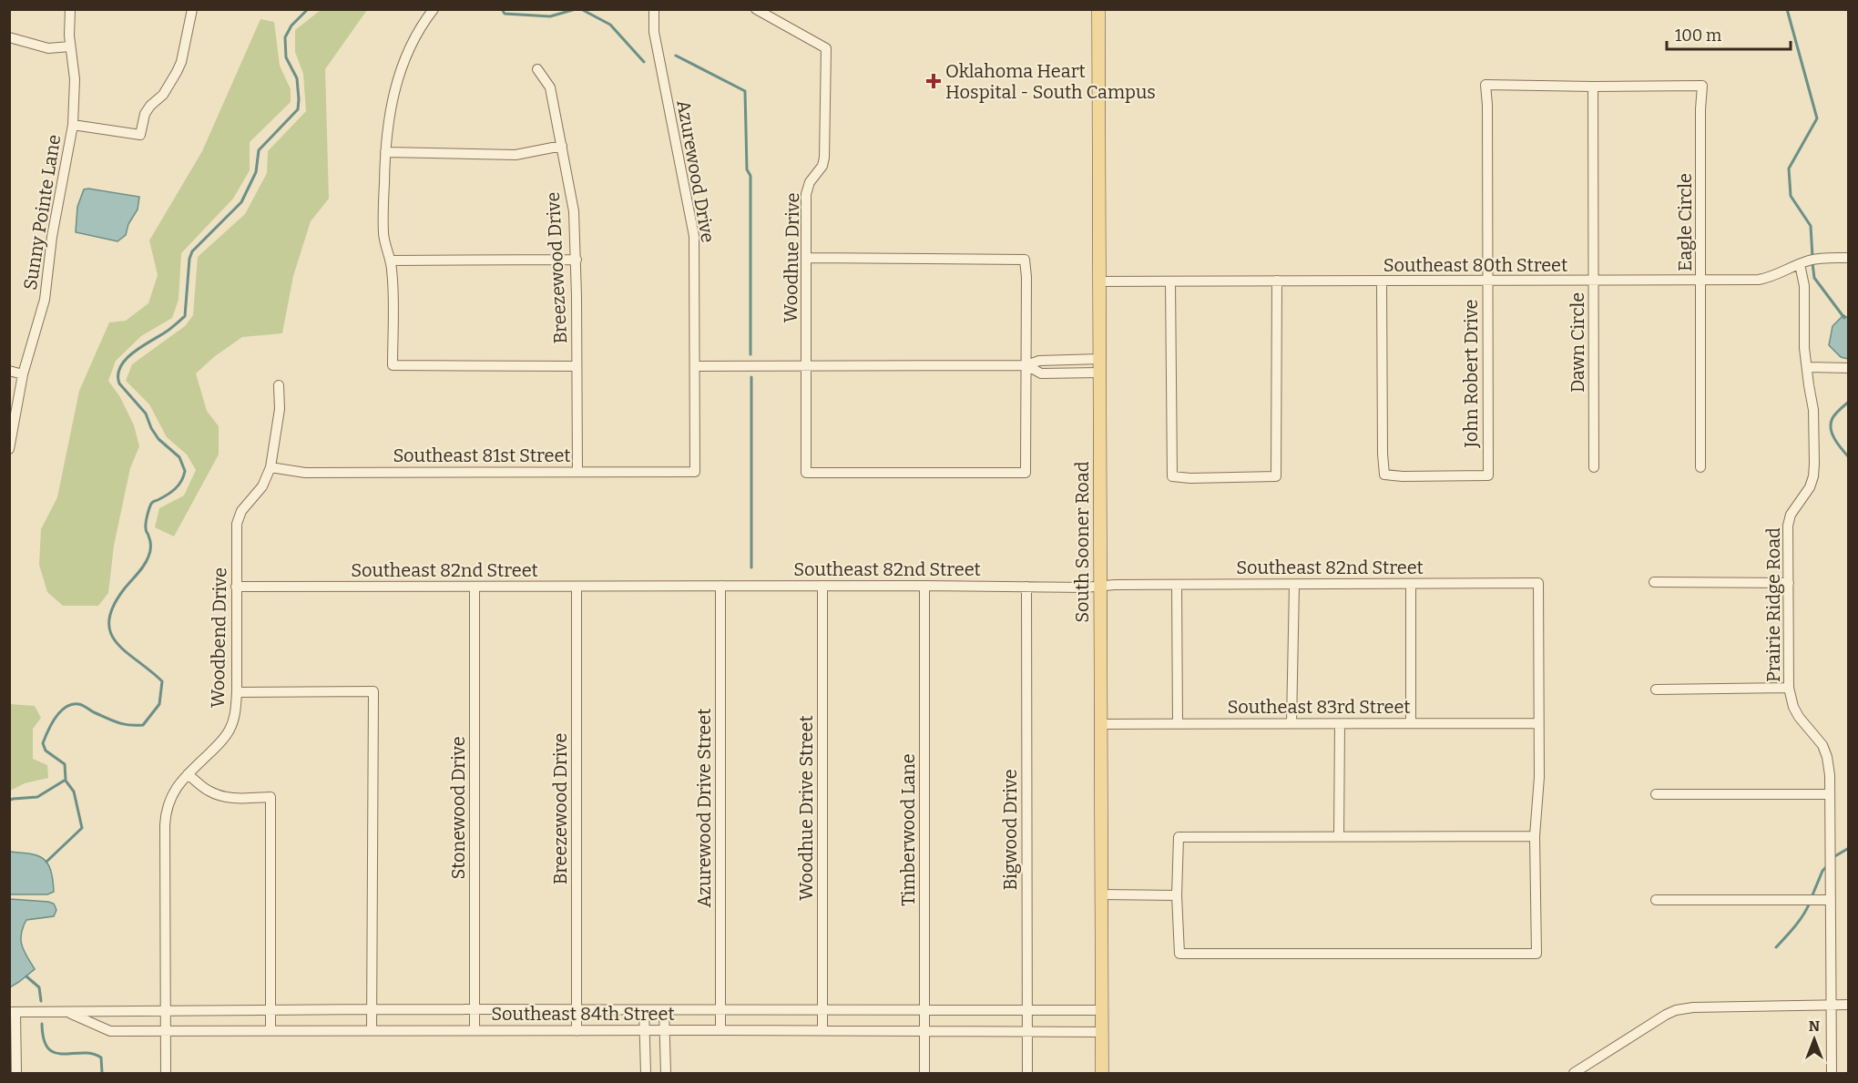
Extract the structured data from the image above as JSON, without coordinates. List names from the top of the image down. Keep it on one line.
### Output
{"streets":{"main road":["South Sooner Road"],"street":["Azurewood Drive","Sunny Pointe Lane","Eagle Circle","Woodhue Drive","Southeast 80th Street","Breezewood Drive","Dawn Circle","John Robert Drive","Southeast 81st Street","Southeast 82nd Street","Prairie Ridge Road","Woodbend Drive","Southeast 83rd Street","Stonewood Drive","Azurewood Drive Street","Woodhue Drive Street","Timberwood Lane","Bigwood Drive","Southeast 84th Street"]},"crossings":[["Azurewood Drive","Southeast 81st Street"],["Eagle Circle","Southeast 80th Street"],["Eagle Circle","Dawn Circle"],["Eagle Circle","John Robert Drive"],["Southeast 80th Street","Dawn Circle"],["Southeast 80th Street","John Robert Drive"],["Southeast 80th Street","South Sooner Road"],["Southeast 80th Street","Prairie Ridge Road"],["Breezewood Drive","Southeast 81st Street"],["Breezewood Drive","Southeast 82nd Street"],["Breezewood Drive","Southeast 84th Street"],["Dawn Circle","John Robert Drive"],["Southeast 81st Street","Woodbend Drive"],["South Sooner Road","Southeast 82nd Street"],["South Sooner Road","Southeast 83rd Street"],["South Sooner Road","Southeast 84th Street"],["Southeast 82nd Street","Woodbend Drive"],["Southeast 82nd Street","Southeast 83rd Street"],["Southeast 82nd Street","Stonewood Drive"],["Southeast 82nd Street","Azurewood Drive Street"],["Southeast 82nd Street","Woodhue Drive Street"],["Southeast 82nd Street","Timberwood Lane"],["Southeast 82nd Street","Bigwood Drive"],["Woodbend Drive","Southeast 84th Street"],["Stonewood Drive","Southeast 84th Street"],["Azurewood Drive Street","Southeast 84th Street"],["Woodhue Drive Street","Southeast 84th Street"],["Timberwood Lane","Southeast 84th Street"],["Bigwood Drive","Southeast 84th Street"]],"places":{"health":["Oklahoma Heart Hospital - South Campus"]},"scale_bar":"100 m","north":"top"}
